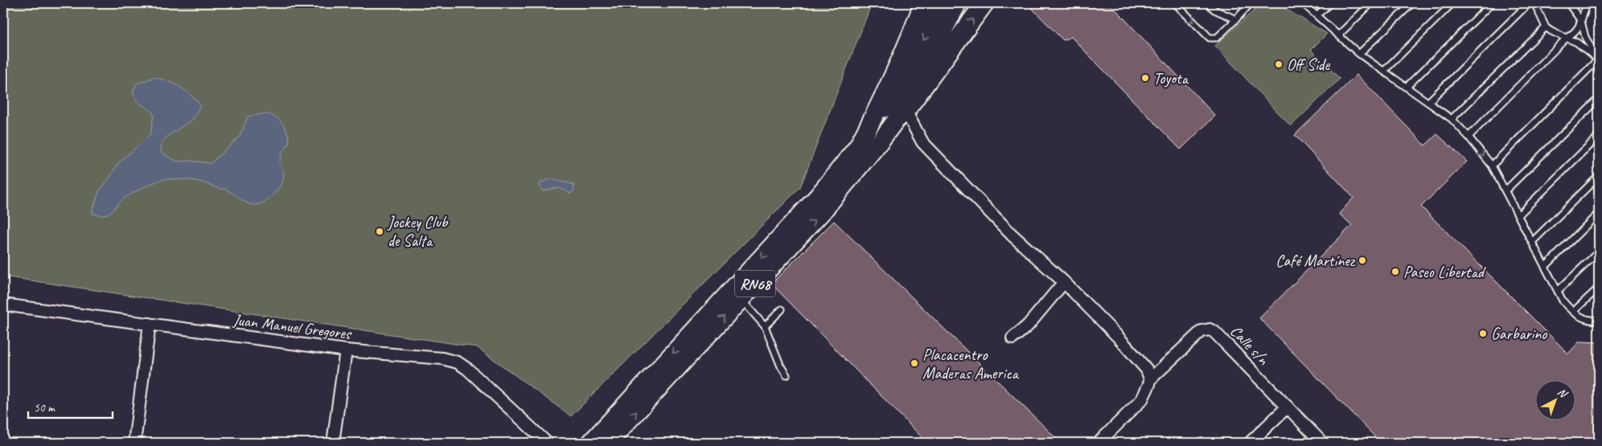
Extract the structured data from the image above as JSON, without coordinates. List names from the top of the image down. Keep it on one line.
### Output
{"streets":{"highway":["RN68"],"street":["Juan Manuel Gregores","Calle s/n"]},"places":["Off Side","Toyota","Jockey Club de Salta","Café Martínez","Paseo Libertad","Garbarino","Placacentro Maderas America"],"scale_bar":"50 m","north":"top right"}
